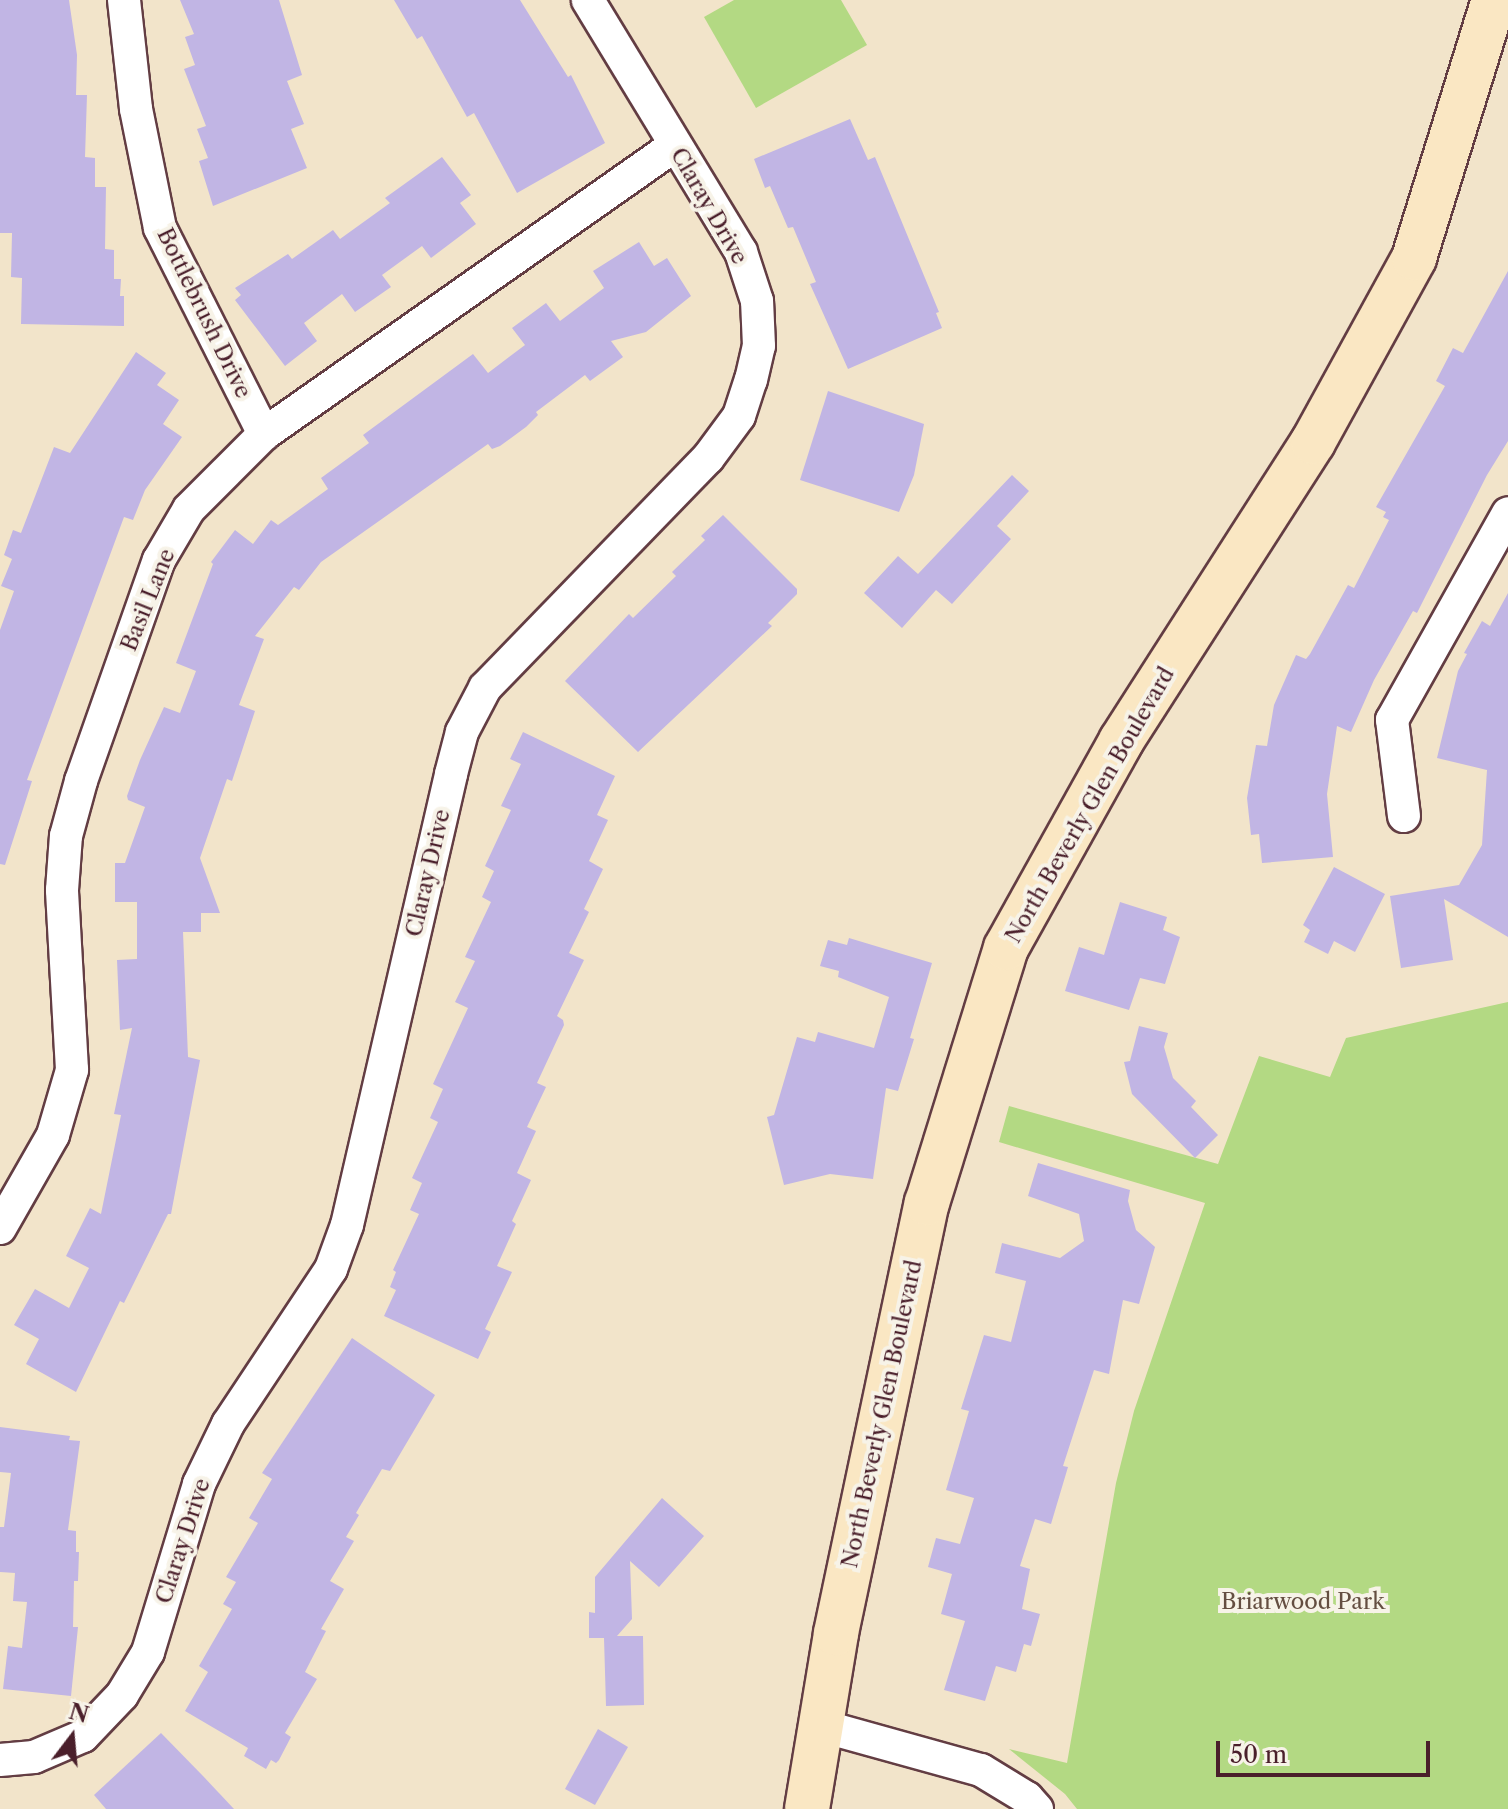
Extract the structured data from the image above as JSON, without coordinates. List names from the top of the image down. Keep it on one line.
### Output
{"streets":{"main road":["North Beverly Glen Boulevard"],"street":["Claray Drive","Bottlebrush Drive","Basil Lane"]},"crossings":[["Claray Drive","Basil Lane"],["Bottlebrush Drive","Basil Lane"]],"parks":["Briarwood Park"],"scale_bar":"50 m","north":"top"}
